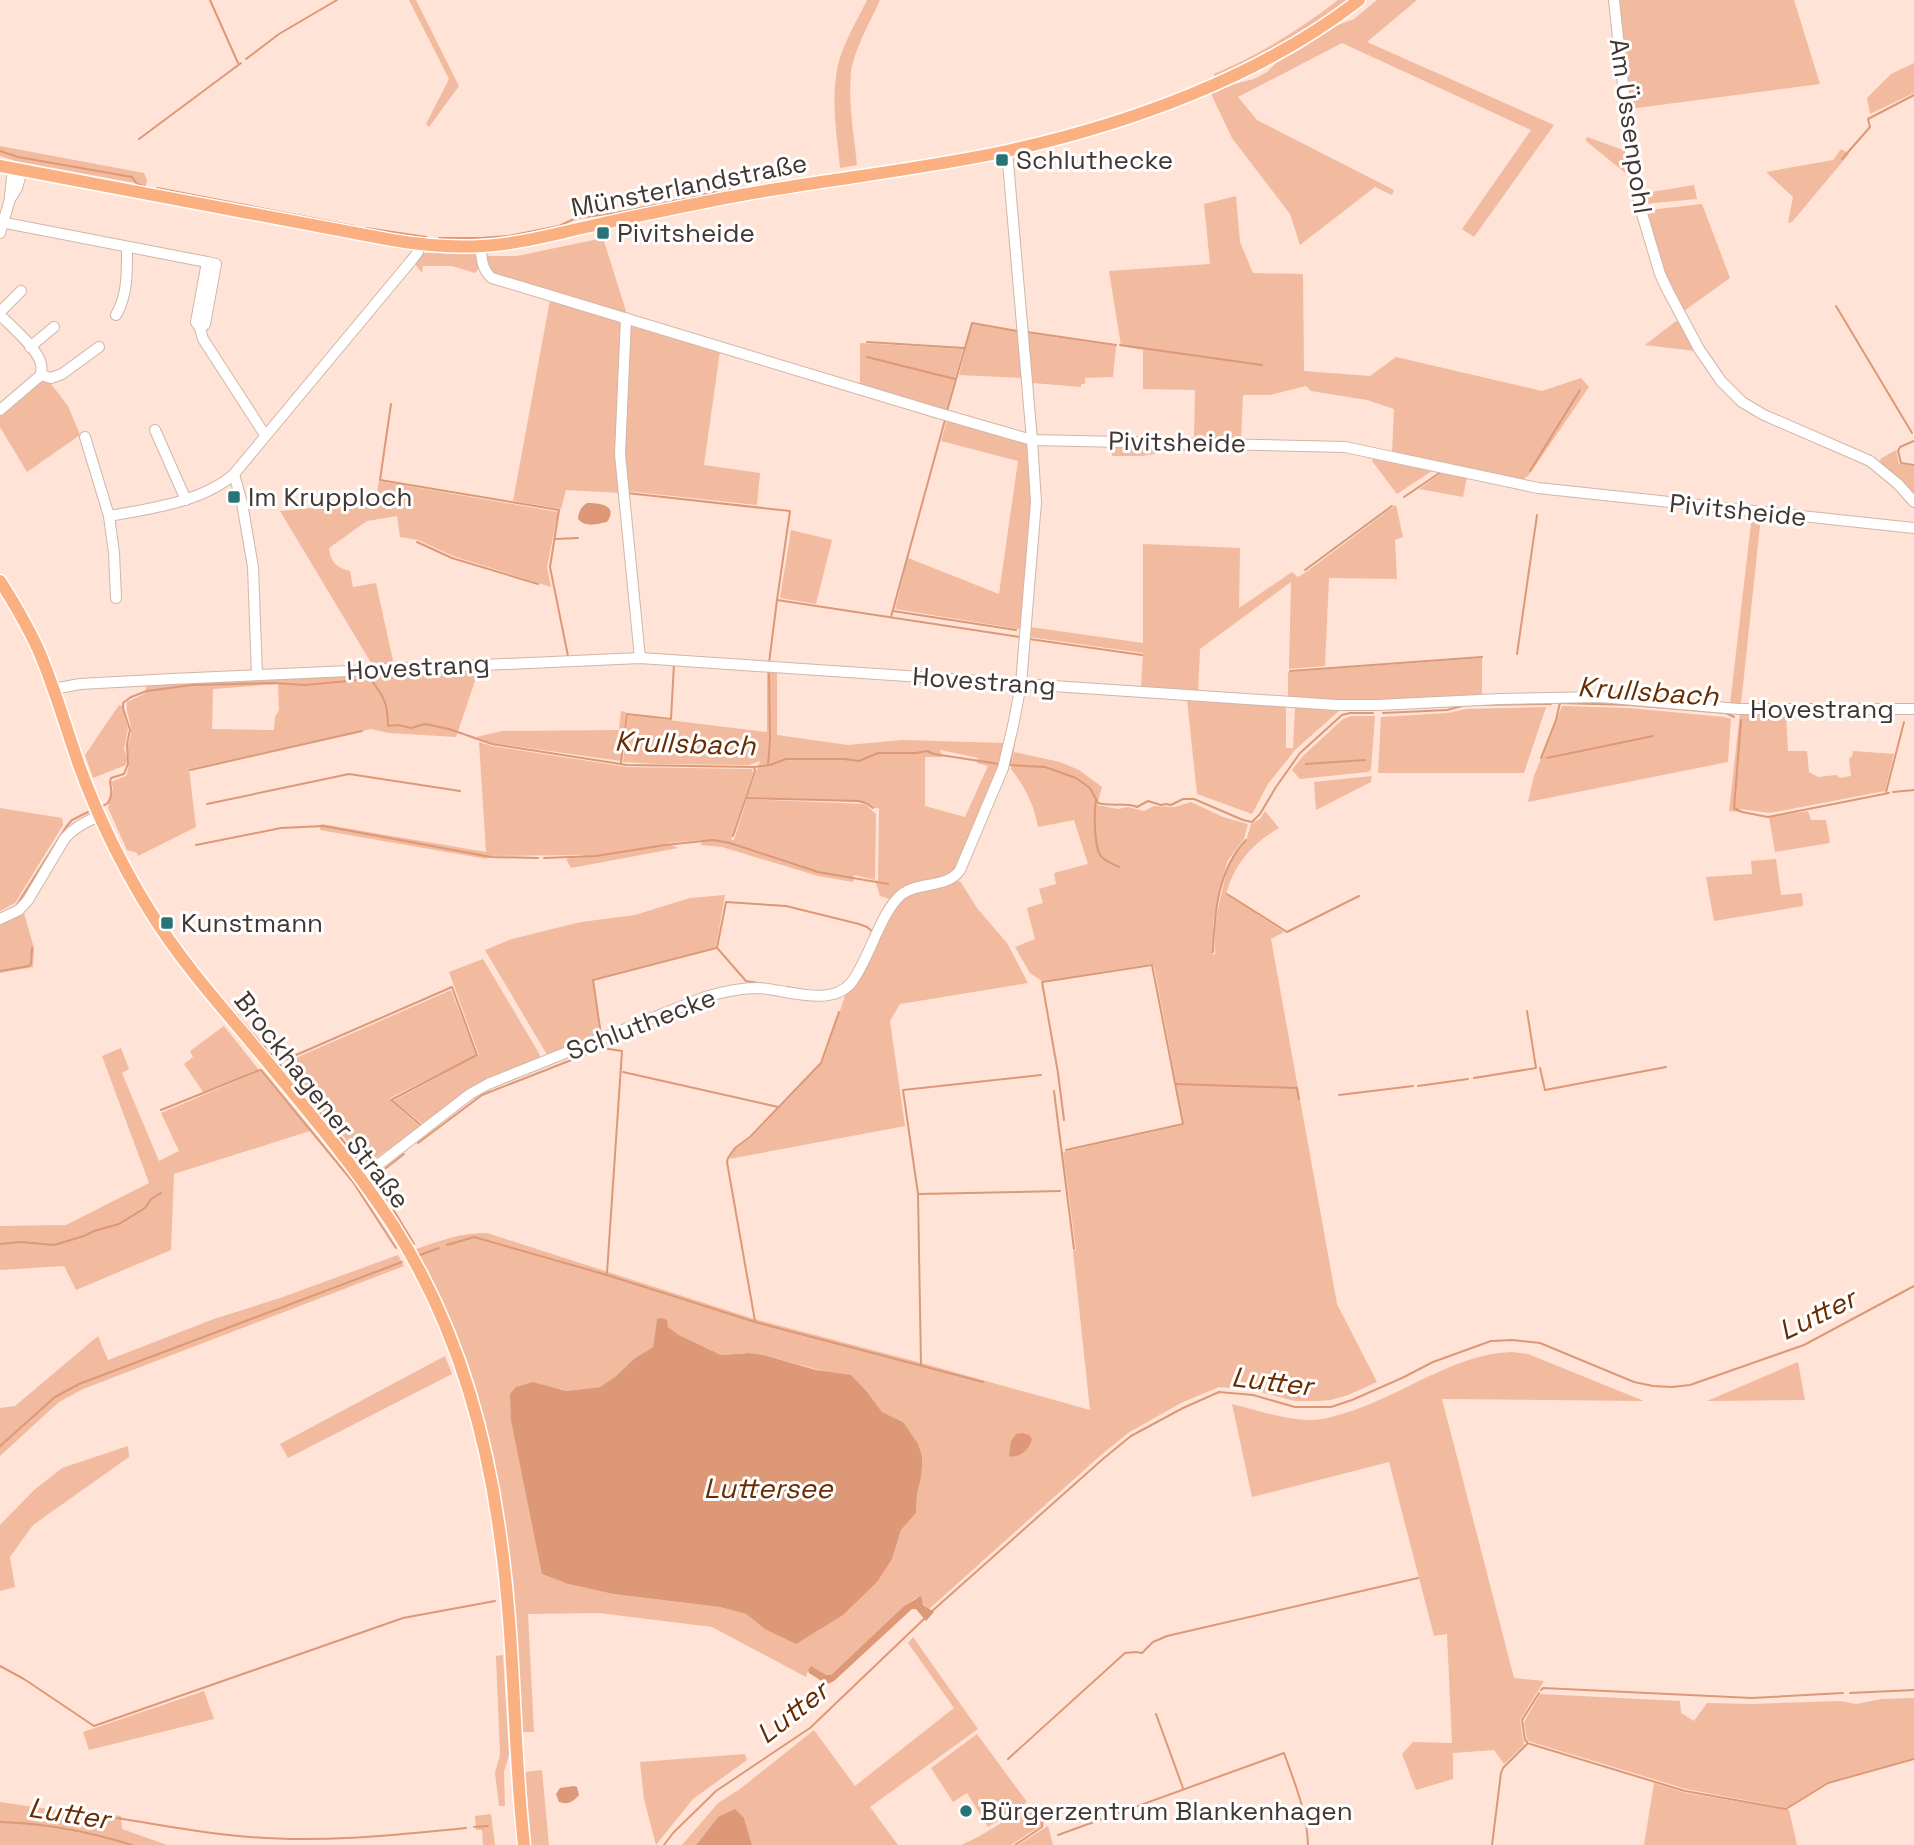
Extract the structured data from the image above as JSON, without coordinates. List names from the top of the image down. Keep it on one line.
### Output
{"streets":{"main road":["Münsterlandstraße","Brockhagener Straße"],"street":["Am Üssenpohl","Pivitsheide","Hovestrang","Schluthecke"]},"crossings":[["Münsterlandstraße","Pivitsheide"],["Münsterlandstraße","Schluthecke"],["Pivitsheide","Schluthecke"],["Hovestrang","Schluthecke"],["Hovestrang","Brockhagener Straße"],["Schluthecke","Brockhagener Straße"]],"water":["Krullsbach","Lutter","Luttersee"],"places":{"transit":["Schluthecke","Pivitsheide","Im Krupploch","Kunstmann"],"other":["Bürgerzentrum Blankenhagen"]}}
